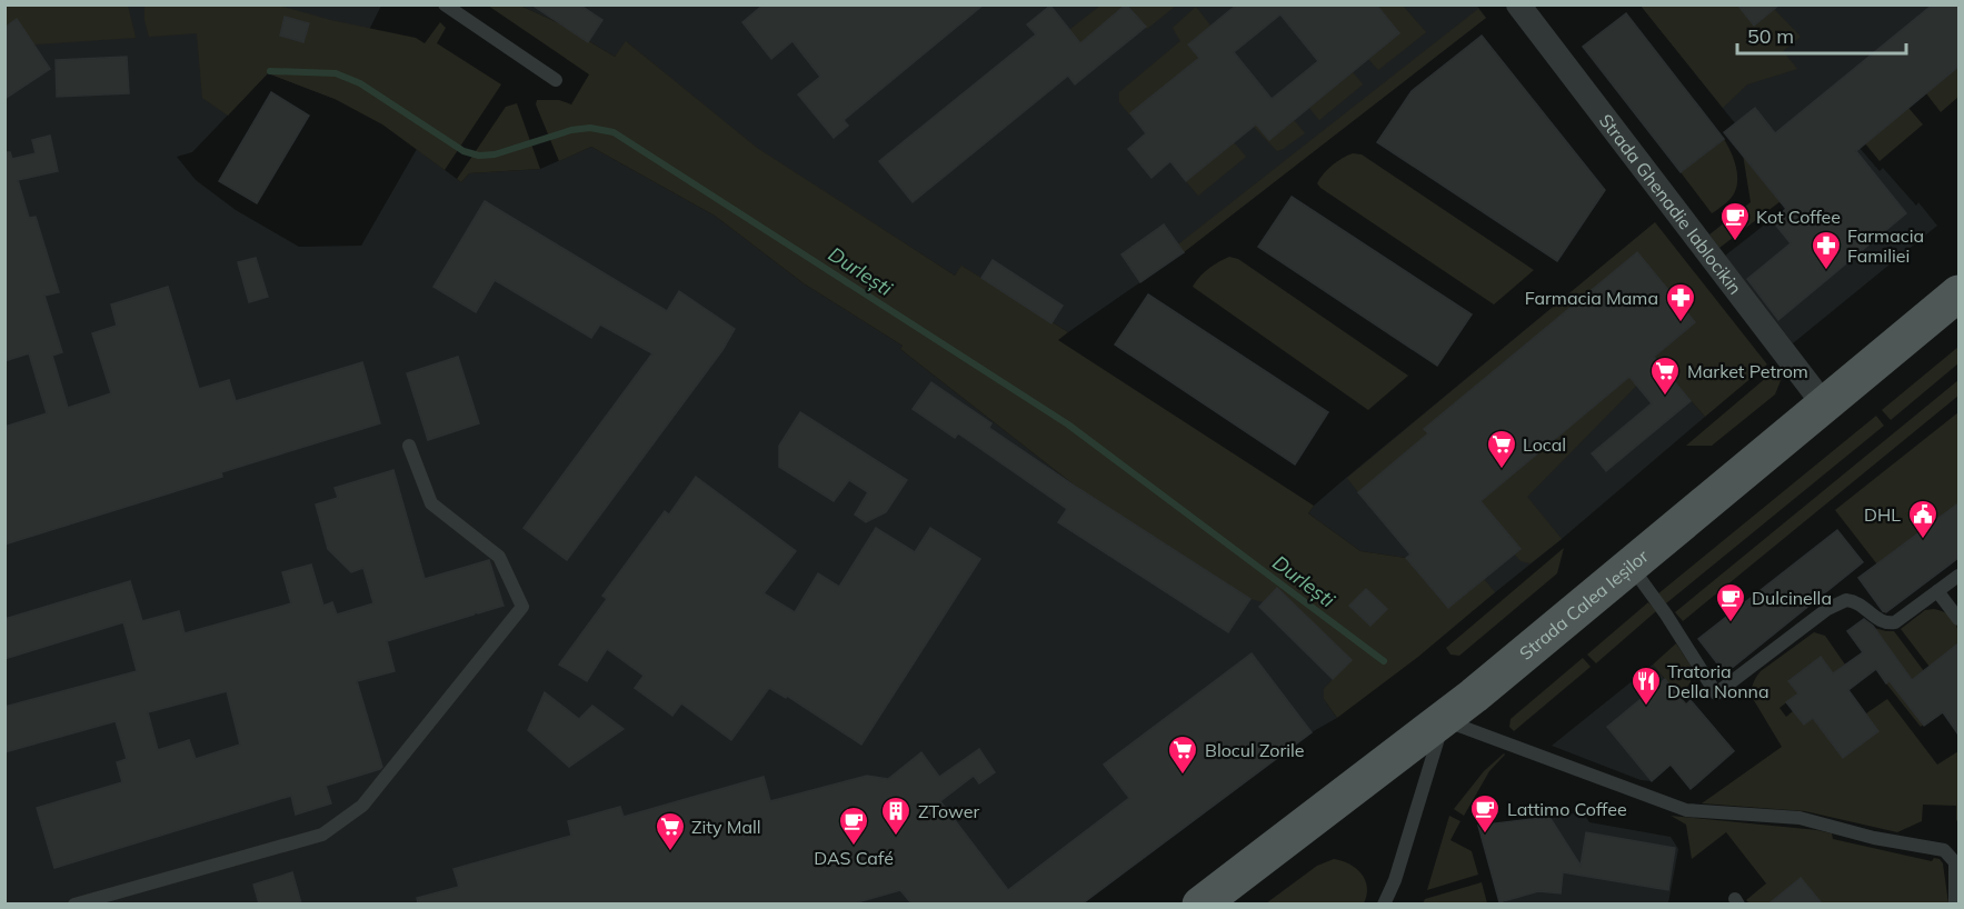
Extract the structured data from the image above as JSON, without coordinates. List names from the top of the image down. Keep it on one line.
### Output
{"streets":{"main road":["Strada Calea Ieșilor"],"street":["Strada Ghenadie Iablocikin"]},"crossings":[["Strada Ghenadie Iablocikin","Strada Calea Ieșilor"]],"water":["Durlești"],"places":{"cafe":["Kot Coffee","Dulcinella","Lattimo Coffee","DAS Café"],"pharmacy":["Farmacia Familiei","Farmacia Mama"],"supermarket":["Market Petrom","Local","Blocul Zorile","Zity Mall"],"public building":["DHL"],"restaurant":["Tratoria Della Nonna"],"building":["ZTower"]},"scale_bar":"50 m"}
